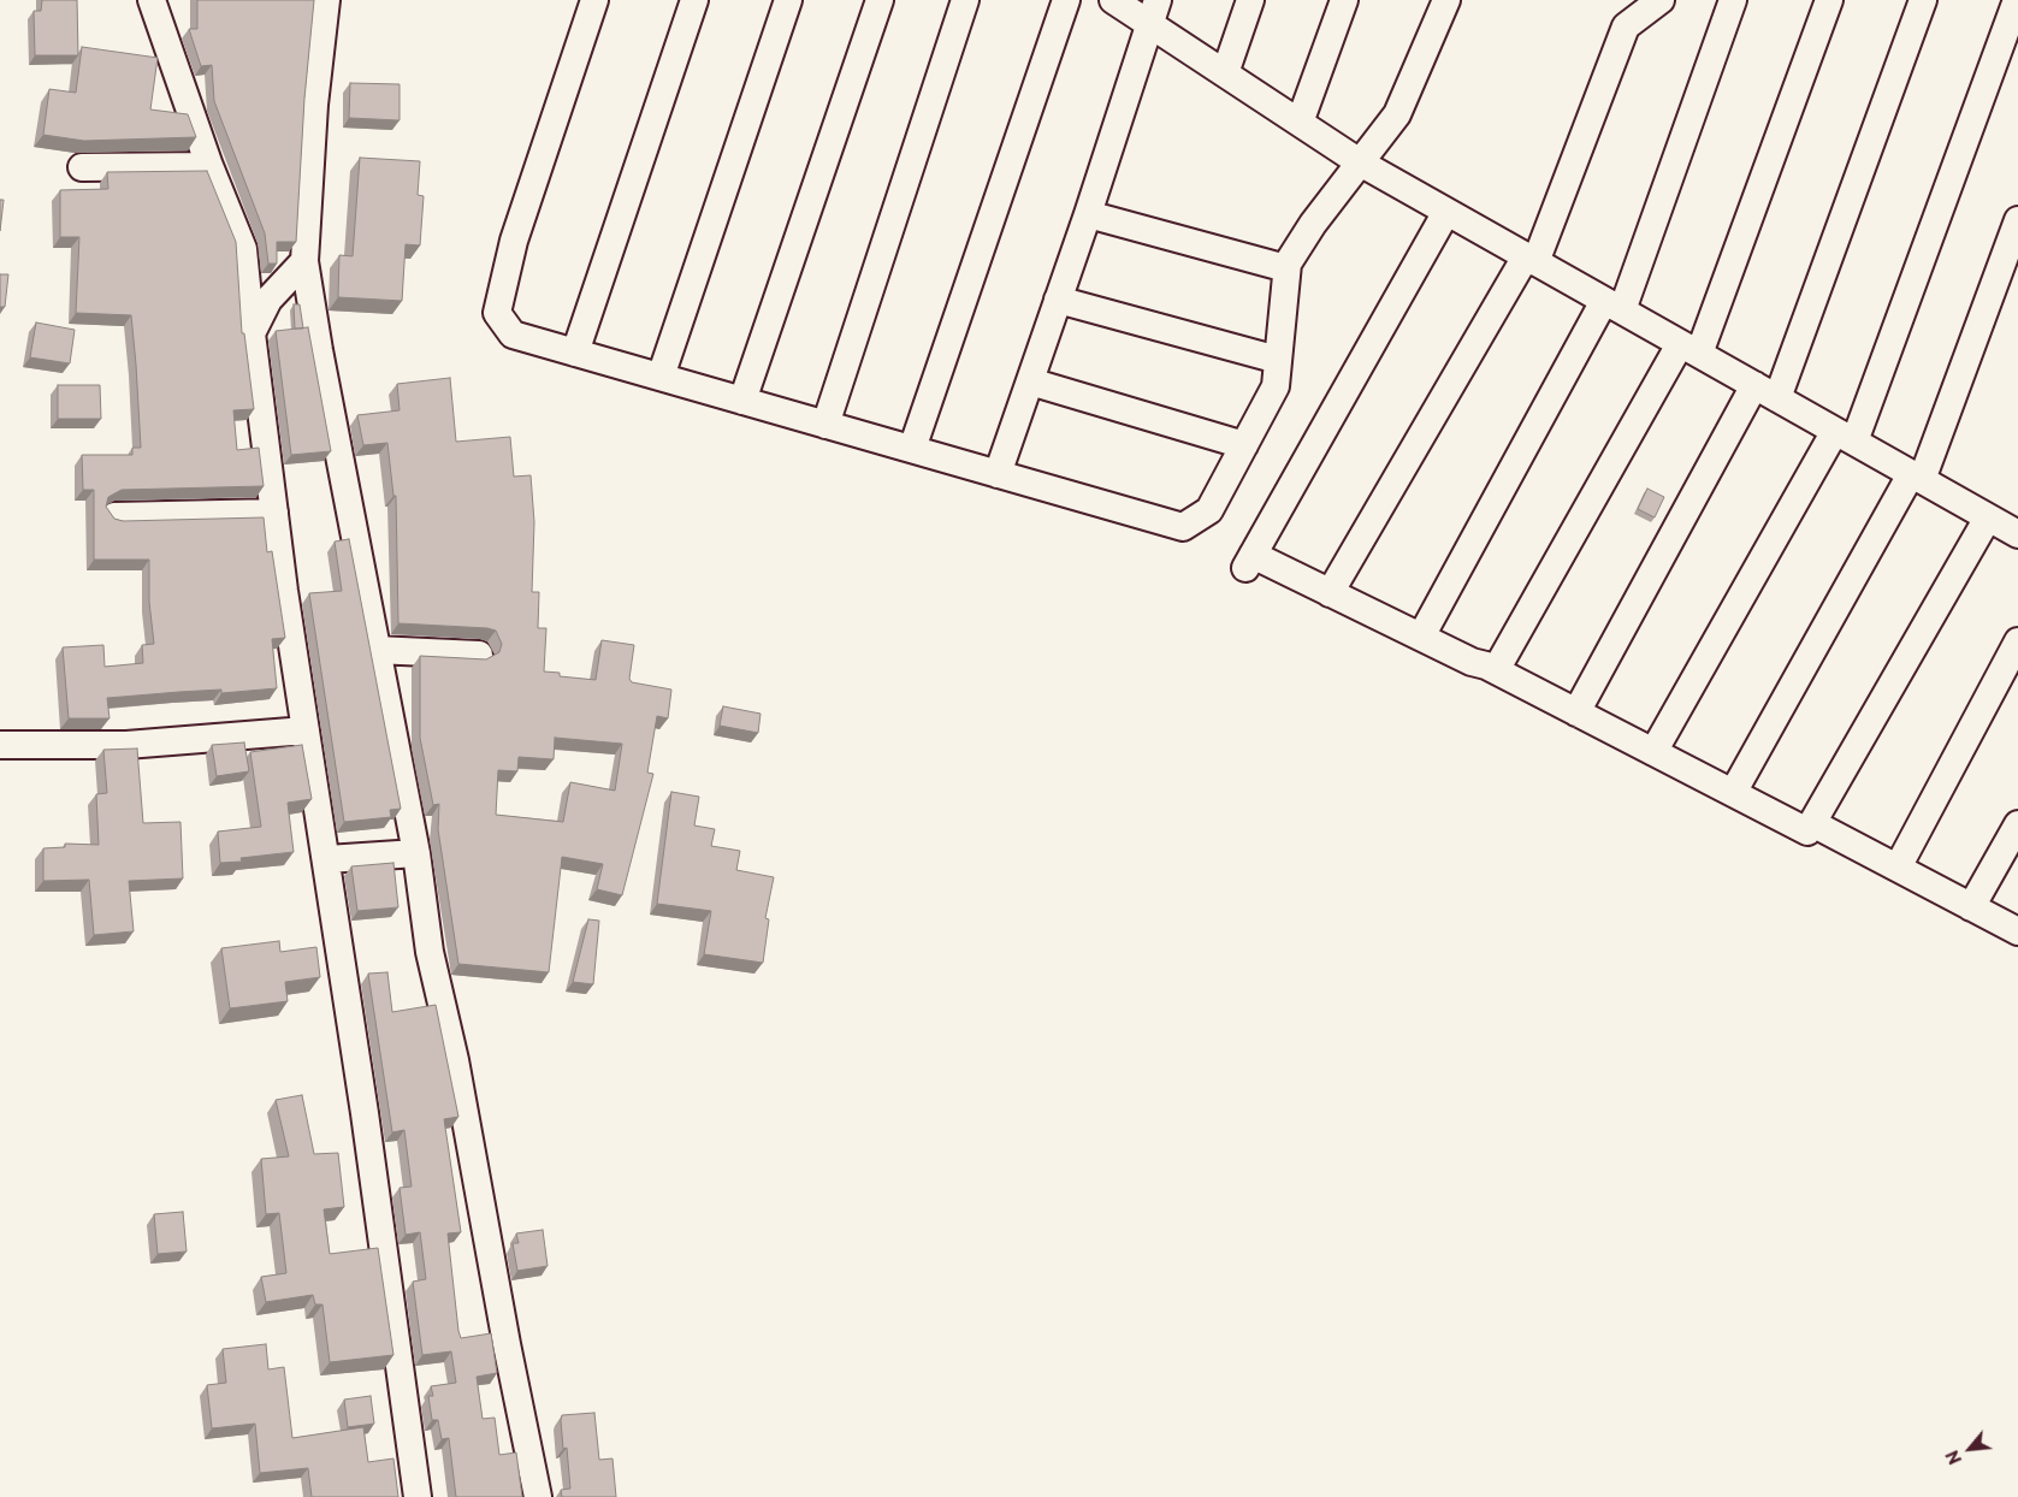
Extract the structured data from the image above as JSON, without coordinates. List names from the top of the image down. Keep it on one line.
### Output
{"north":"bottom left"}
